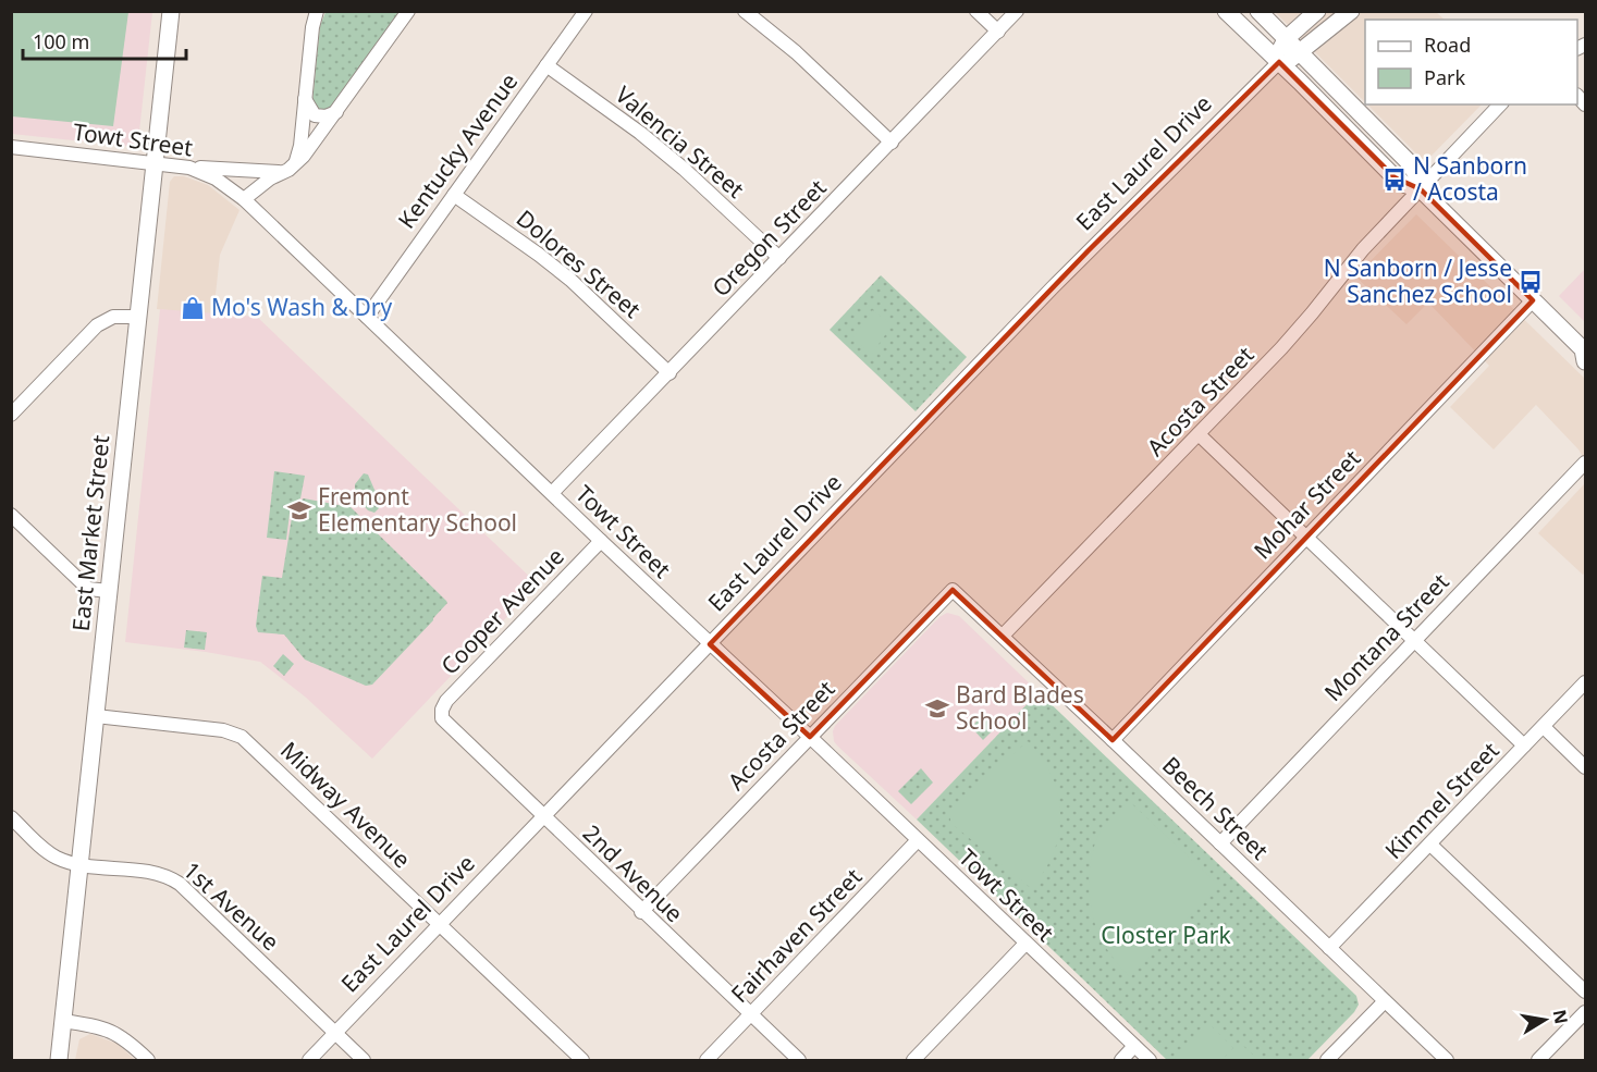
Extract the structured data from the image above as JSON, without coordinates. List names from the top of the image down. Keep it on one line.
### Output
{"streets":{"main road":["East Laurel Drive","East Market Street"],"street":["Towt Street","Valencia Street","Kentucky Avenue","Oregon Street","Dolores Street","Acosta Street","Mohar Street","Cooper Avenue","Montana Street","Kimmel Street","Midway Avenue","Beech Street","2nd Avenue","1st Avenue","Fairhaven Street"]},"crossings":[["Towt Street","Kentucky Avenue"],["Towt Street","East Laurel Drive"],["Towt Street","Oregon Street"],["Towt Street","Acosta Street"],["Towt Street","East Market Street"],["Towt Street","Cooper Avenue"],["Towt Street","Fairhaven Street"],["Valencia Street","Kentucky Avenue"],["Valencia Street","Oregon Street"],["Kentucky Avenue","Dolores Street"],["East Laurel Drive","Midway Avenue"],["East Laurel Drive","2nd Avenue"],["East Laurel Drive","1st Avenue"],["Oregon Street","Dolores Street"],["Acosta Street","Beech Street"],["Acosta Street","2nd Avenue"],["Mohar Street","Beech Street"],["East Market Street","Midway Avenue"],["East Market Street","1st Avenue"],["Cooper Avenue","2nd Avenue"],["Montana Street","Beech Street"],["Kimmel Street","Beech Street"],["2nd Avenue","Fairhaven Street"]],"parks":["Closter Park"],"places":{"bus stop":["N Sanborn / Acosta","N Sanborn / Jesse Sanchez School"],"shop":["Mo's Wash & Dry"],"school or university":["Fremont Elementary School","Bard Blades School"]},"legend":["Road","Park"],"scale_bar":"100 m","north":"right"}
